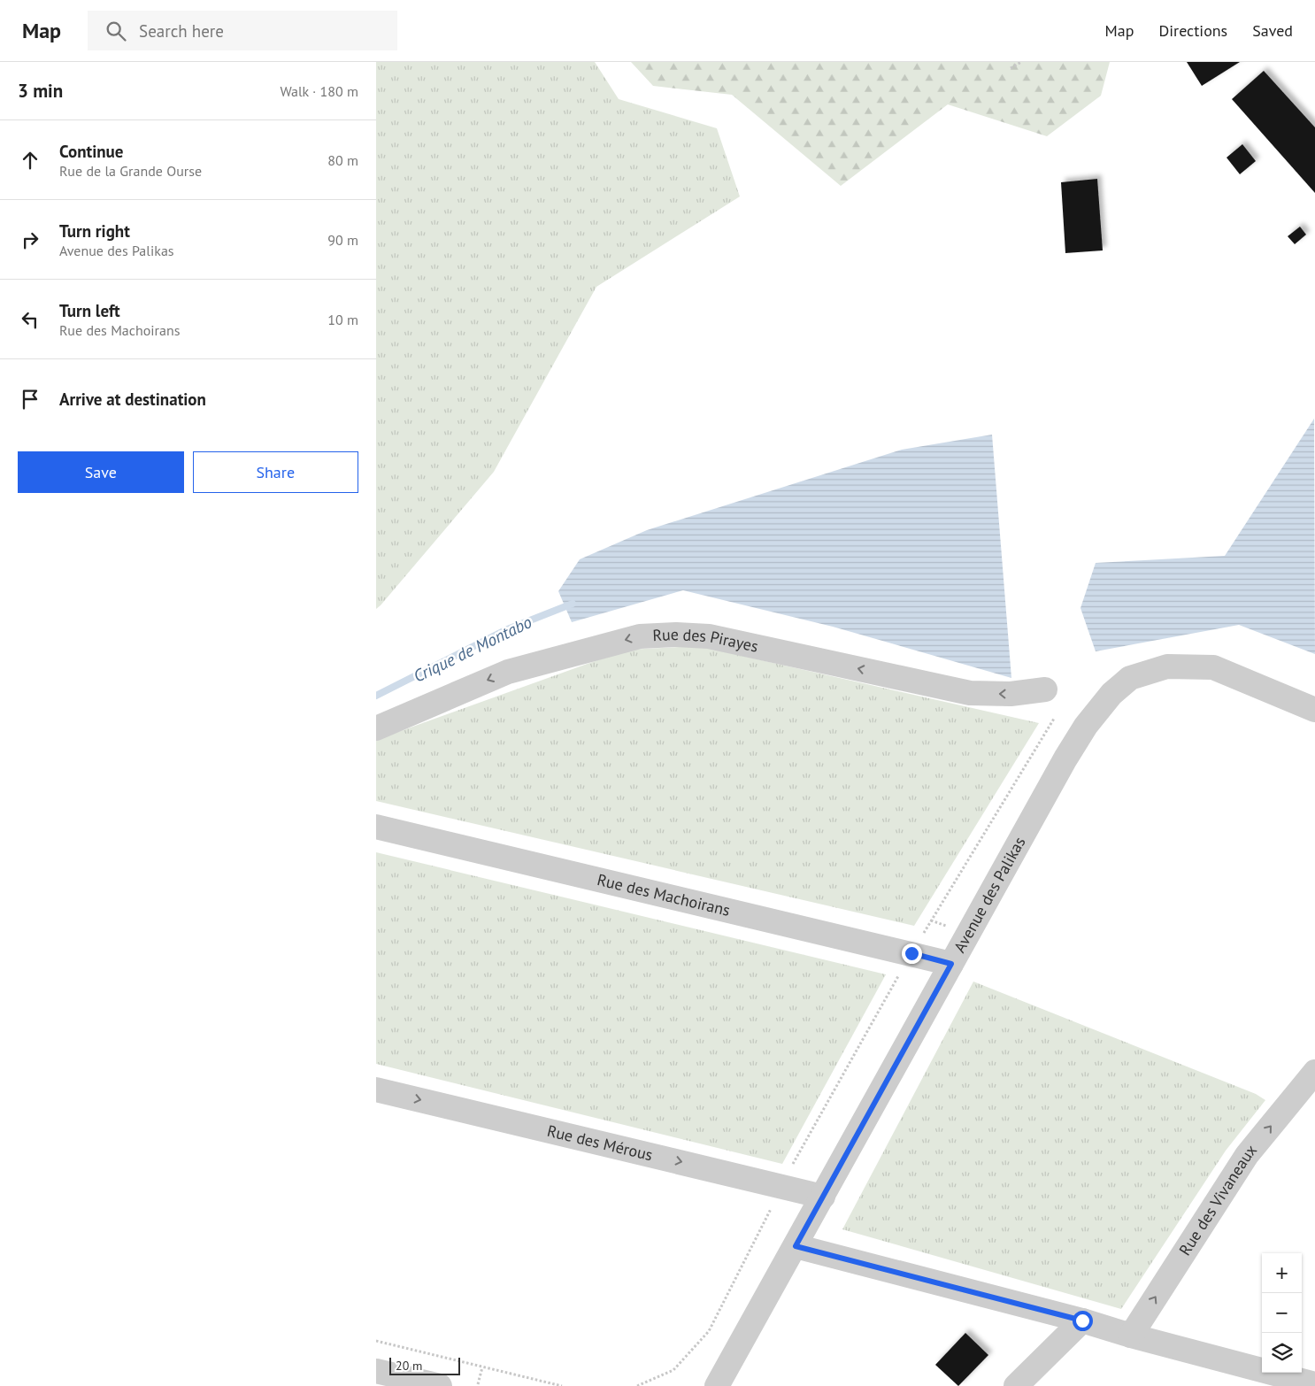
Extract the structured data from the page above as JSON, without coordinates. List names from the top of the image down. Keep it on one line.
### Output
{"streets":{"street":["Rue des Pirayes","Rue des Machoirans","Avenue des Palikas","Rue des Mérous","Rue des Vivaneaux"]},"crossings":[["Rue des Machoirans","Avenue des Palikas"],["Avenue des Palikas","Rue des Mérous"]],"one_way":["Rue des Pirayes","Rue des Mérous","Rue des Vivaneaux"],"water":["Crique de Montabo"],"scale_bar":"20 m","page":{"header":"Map","search":"Search here","nav":["Map","Directions","Saved"],"heading":["3 min","Walk · 180 m"],"list":[["Continue","Rue de la Grande Ourse","80 m"],["Turn right","Avenue des Palikas","90 m"],["Turn left","Rue des Machoirans","10 m"],"Arrive at destination"],"buttons":["Save","Share"],"map_buttons":["+","−"],"scale":"20 m"}}
